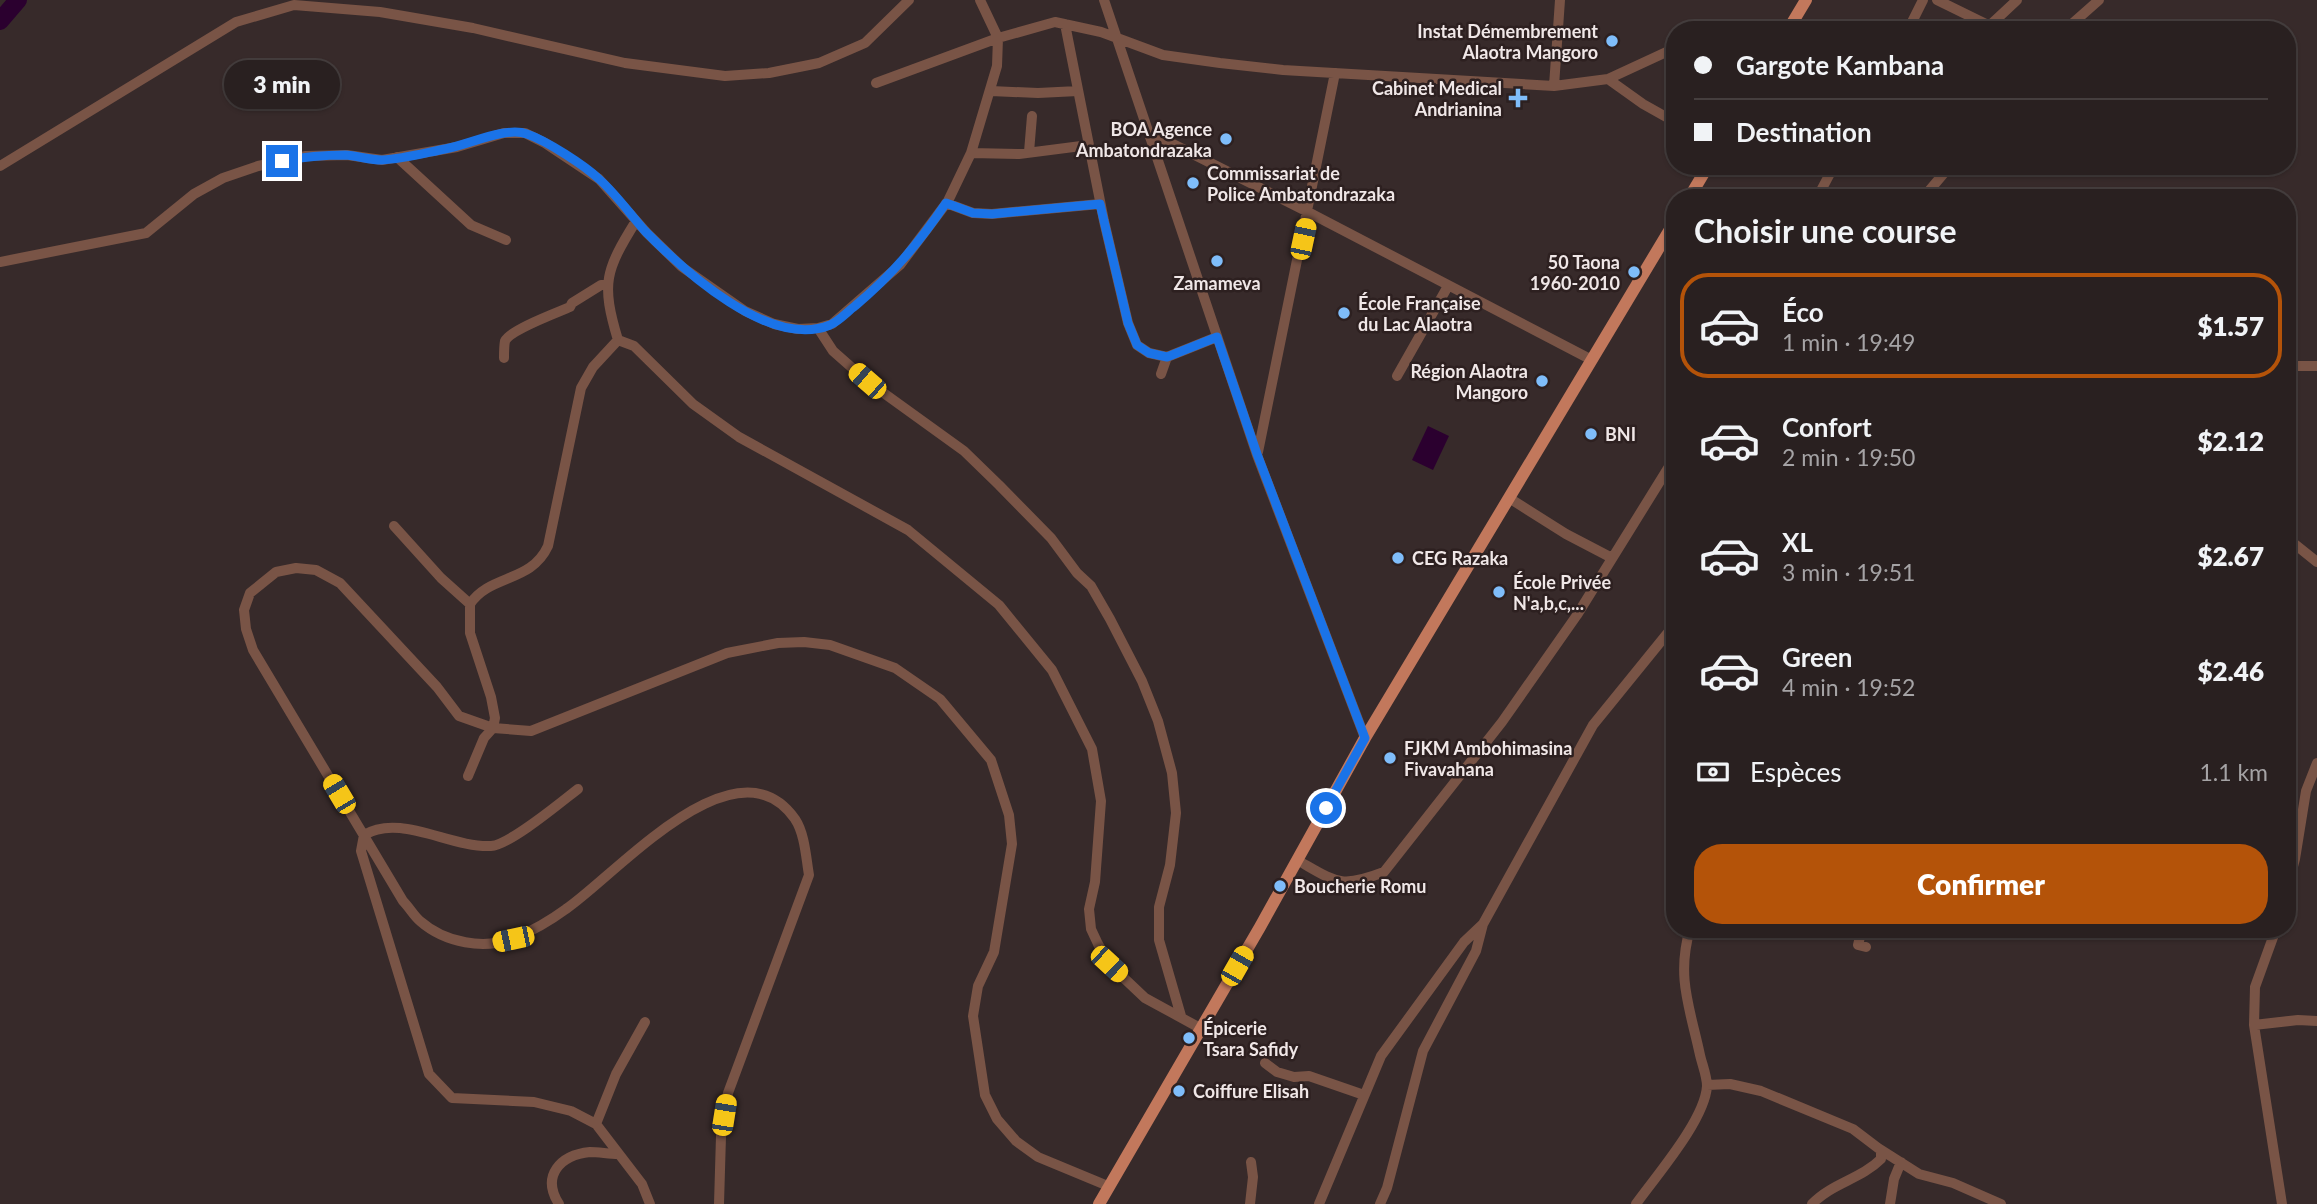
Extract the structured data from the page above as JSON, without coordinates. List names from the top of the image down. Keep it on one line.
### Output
{"places":{"other":["Instat Démembrement Alaotra Mangoro","BOA Agence Ambatondrazaka","Commissariat de Police Ambatondrazaka","Zamameva","50 Taona 1960-2010","École Française du Lac Alaotra","Région Alaotra Mangoro","BNI","CEG Razaka","École Privée N'a,b,c,...","FJKM Ambohimasina Fivavahana","Boucherie Romu","Épicerie Tsara Safidy","Coiffure Elisah"],"health":["Cabinet Medical Andrianina"]},"page":{"banner":["Gargote Kambana","Destination"],"bubble":"3 min","heading":"Choisir une course","list":[{"name":"Éco","note":"1 min · 19:49","value":"$1.57"},{"name":"Confort","note":"2 min · 19:50","value":"$2.12"},{"name":"XL","note":"3 min · 19:51","value":"$2.67"},{"name":"Green","note":"4 min · 19:52","value":"$2.46"}],"pay":["Espèces","1.1 km"],"buttons":"Confirmer"}}
